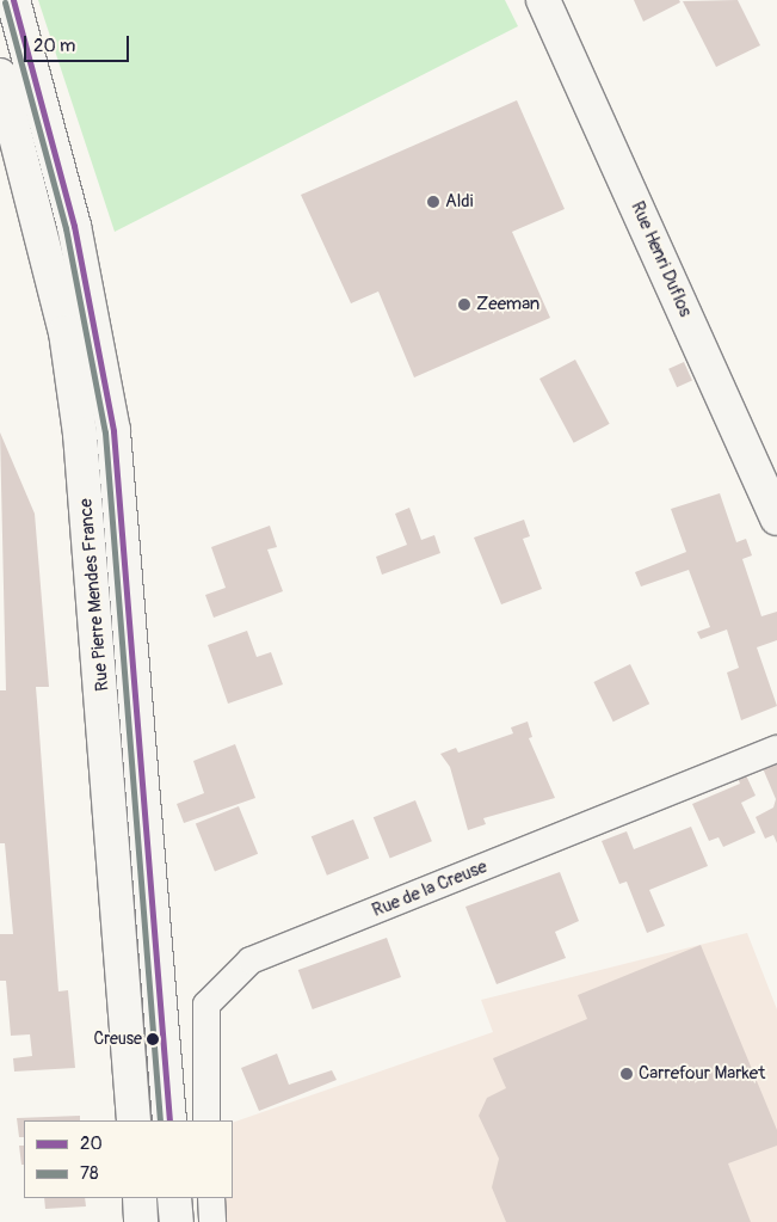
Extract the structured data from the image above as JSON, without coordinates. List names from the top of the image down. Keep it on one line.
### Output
{"streets":{"main road":["Rue Henri Duflos","Rue Pierre Mendes France"],"street":["Rue de la Creuse"]},"places":["Aldi","Zeeman","Creuse","Carrefour Market"],"lines":["transit line 20","transit line 78"],"legend":["20","78"],"scale_bar":"20 m"}
